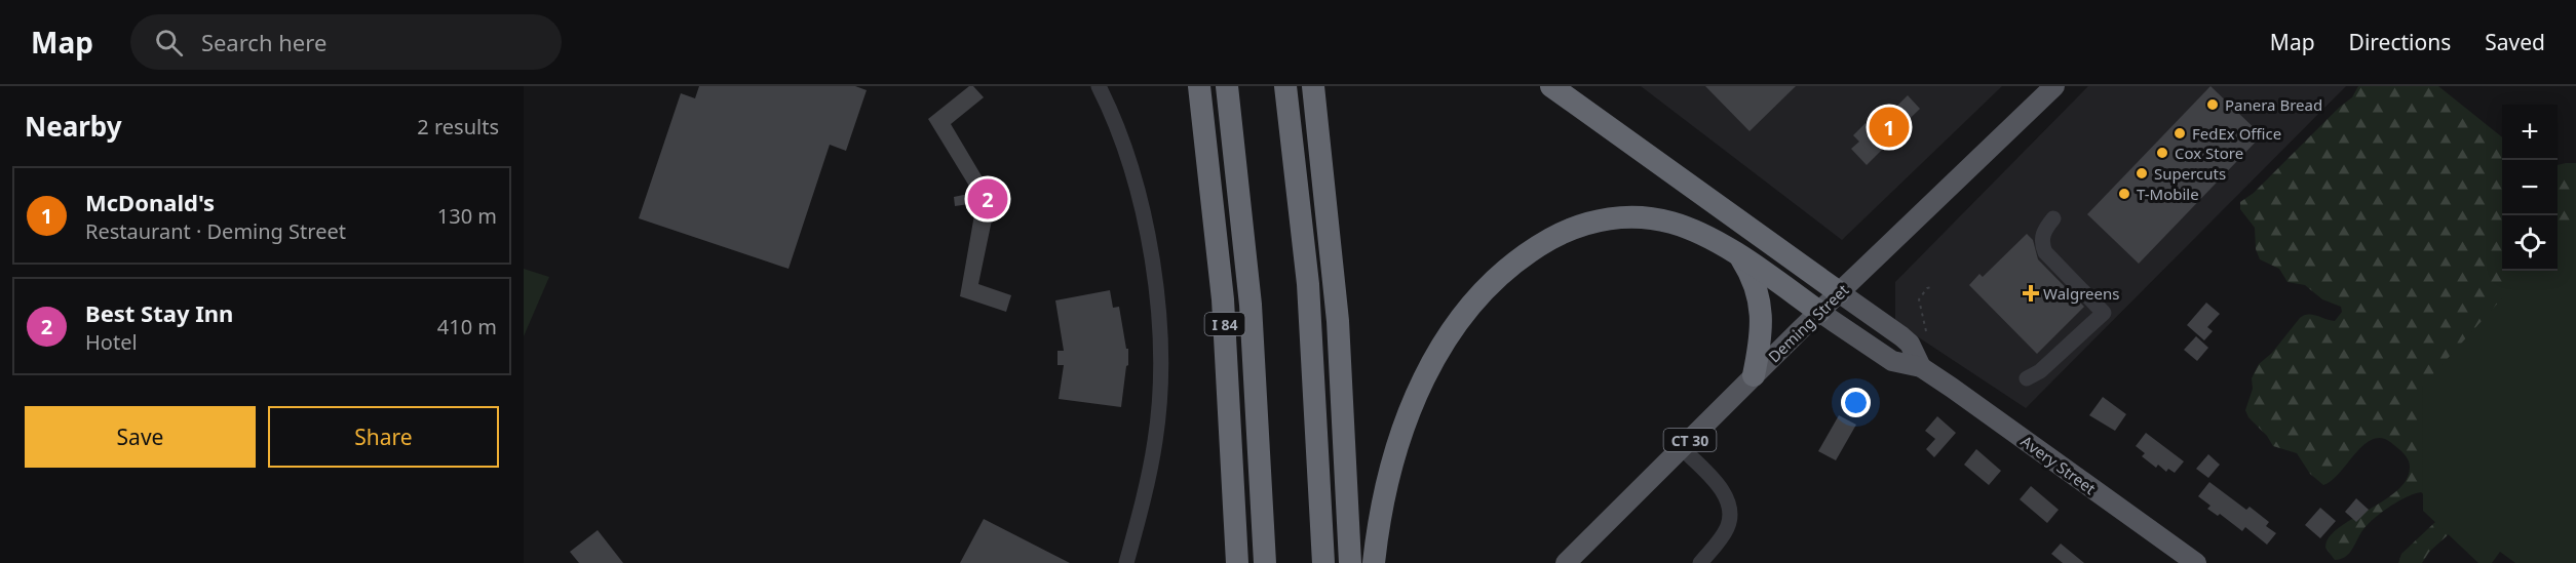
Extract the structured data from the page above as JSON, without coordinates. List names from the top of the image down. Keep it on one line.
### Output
{"streets":{"highway":["I 84"],"main road":["Deming Street","CT 30","Avery Street"]},"crossings":[["Deming Street","Avery Street"]],"places":{"other":["Panera Bread","FedEx Office","Cox Store","Supercuts","T-Mobile"],"health":["Walgreens"]},"page":{"header":"Map","search":"Search here","nav":["Map","Directions","Saved"],"heading":["Nearby","2 results"],"map_buttons":["+","−"],"pins":["1","2"],"list":[{"mark":"1","name":"McDonald's","note":"Restaurant · Deming Street","value":"130 m"},{"mark":"2","name":"Best Stay Inn","note":"Hotel","value":"410 m"}],"buttons":["Save","Share"]}}
